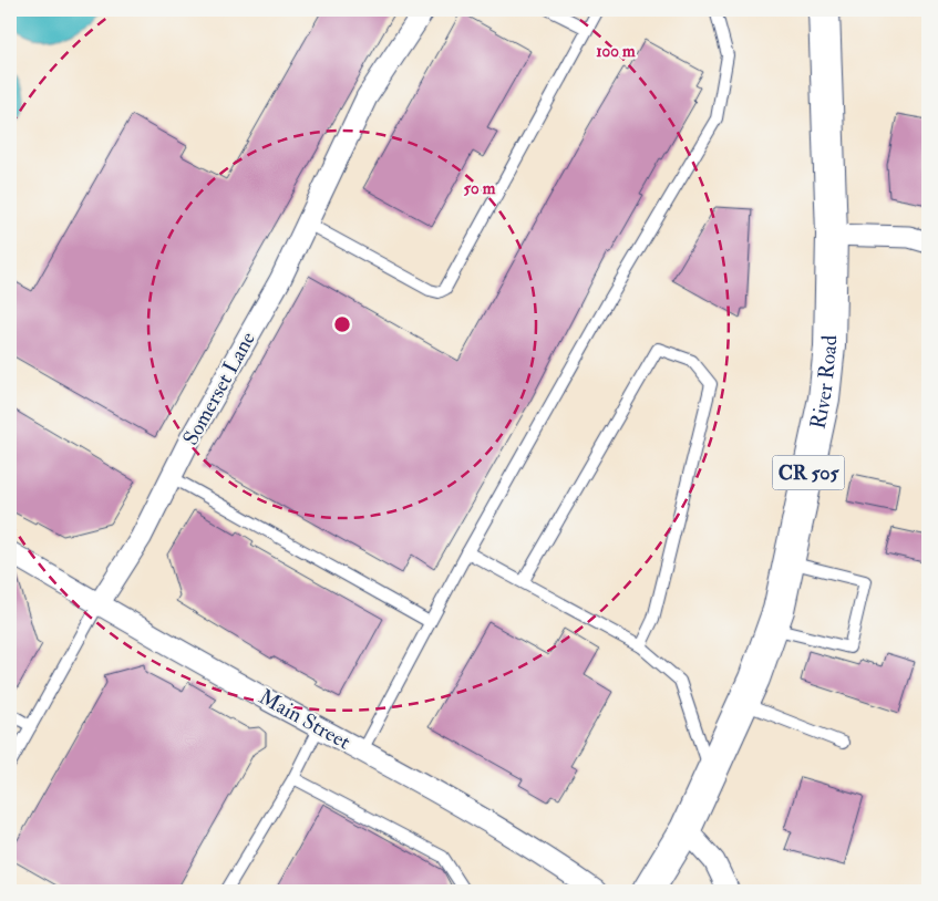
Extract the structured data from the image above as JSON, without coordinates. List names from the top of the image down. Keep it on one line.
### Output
{"streets":{"main road":["River Road","CR 505"],"street":["Somerset Lane","Main Street"]},"crossings":[["Somerset Lane","Main Street"]],"rings":["100 m","50 m"]}
